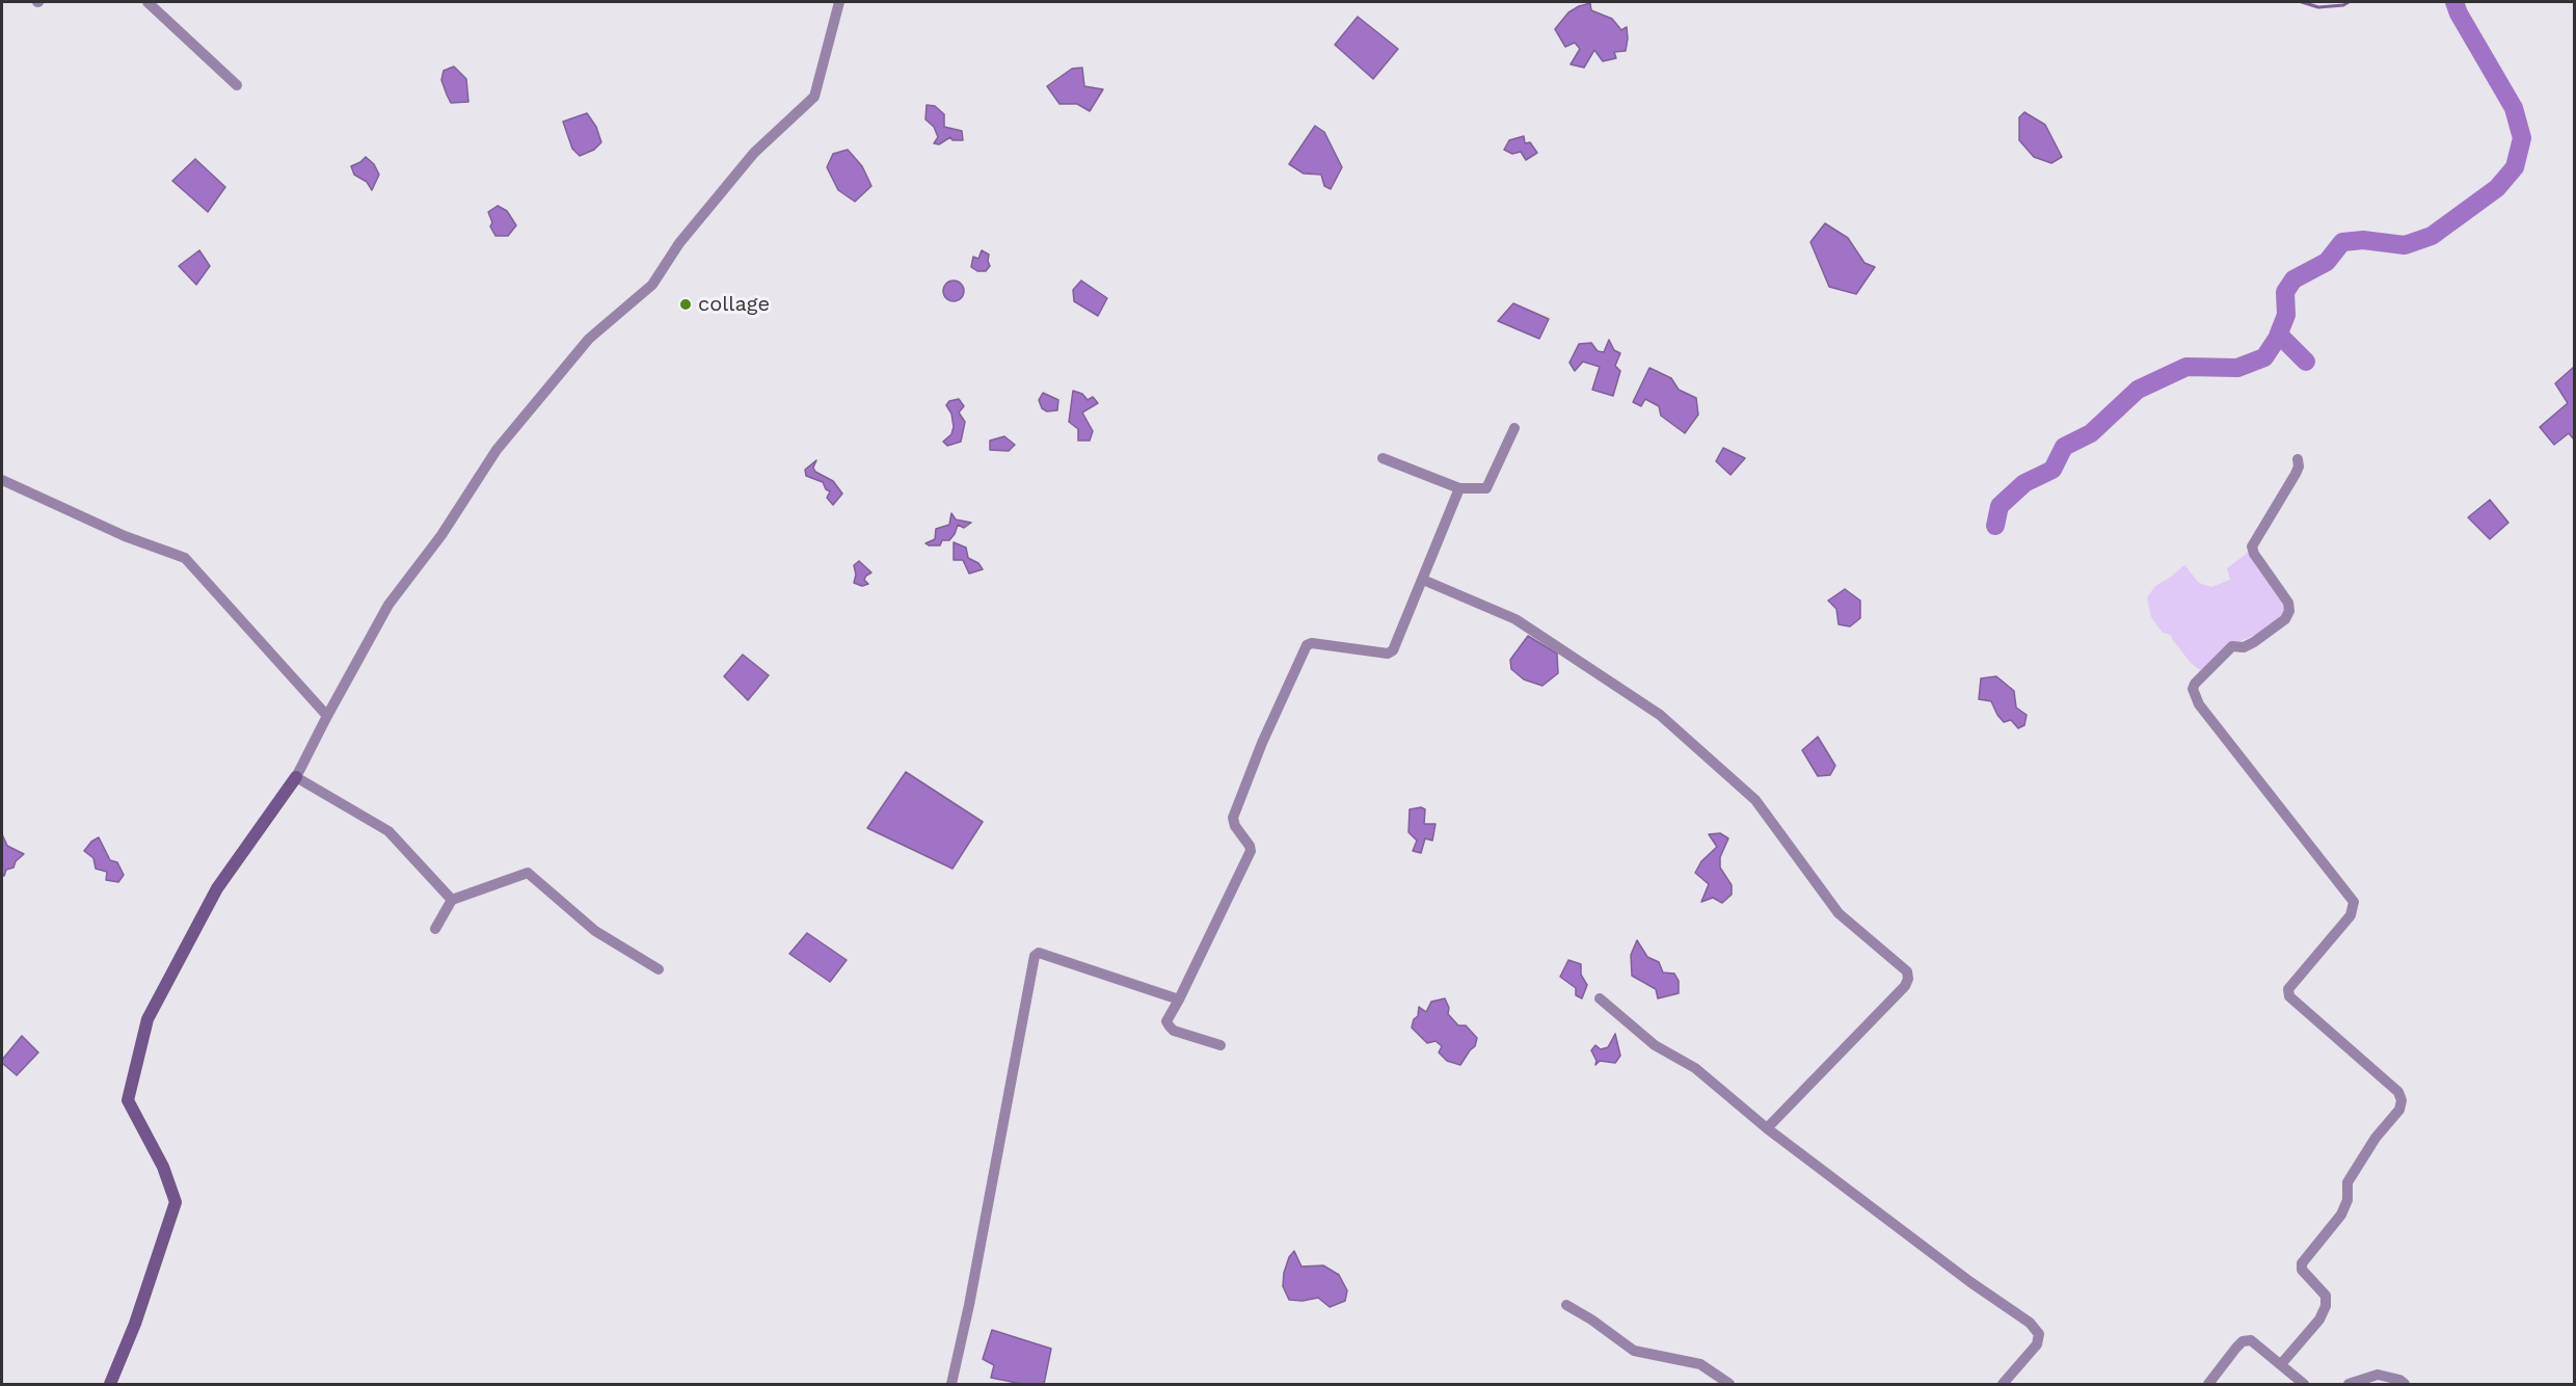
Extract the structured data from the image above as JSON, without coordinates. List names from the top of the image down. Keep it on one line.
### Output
{"places":["collage"]}
